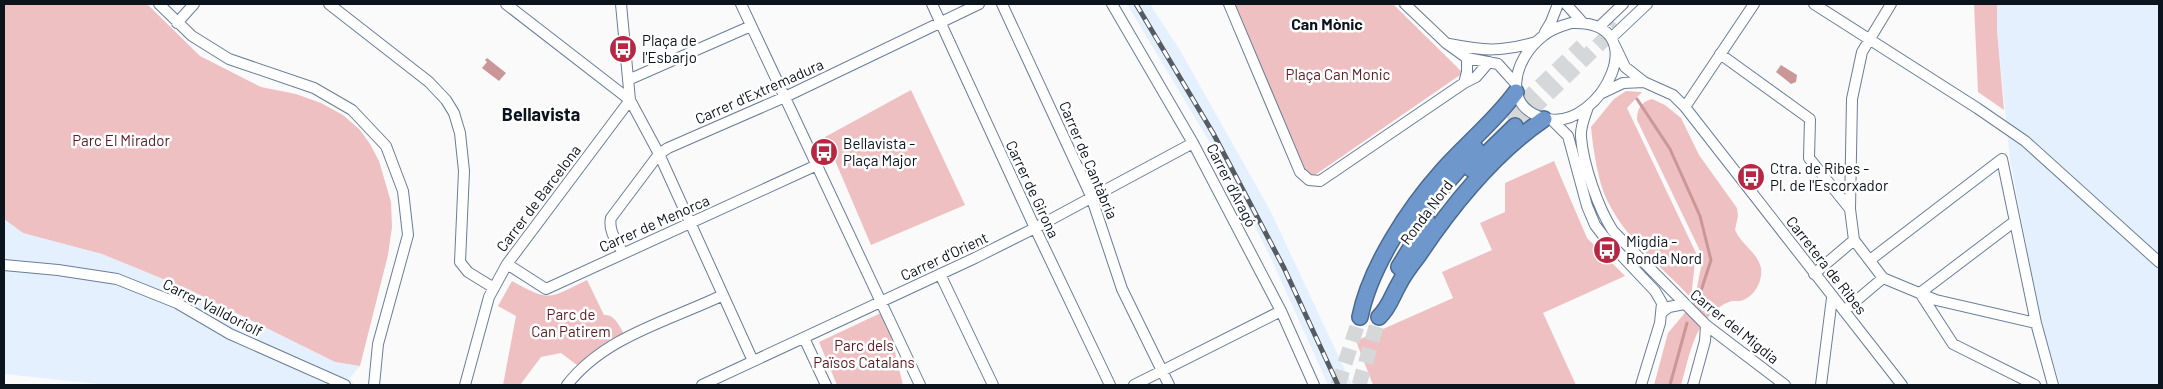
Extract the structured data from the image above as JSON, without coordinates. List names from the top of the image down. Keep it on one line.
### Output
{"streets":{"highway":["Ronda Nord"],"street":["Carrer d'Extremadura","Carrer de Cantàbria","Carrer d'Aragó","Carrer de Girona","Carrer de Barcelona","Carrer de Menorca","Carrer d'Orient","Carretera de Ribes","Carrer Valldoriolf","Carrer del Migdia"]},"crossings":[["Carrer d'Extremadura","Carrer de Girona"],["Carrer d'Extremadura","Carrer de Menorca"],["Carrer de Cantàbria","Carrer d'Orient"],["Carrer d'Aragó","Carrer d'Orient"],["Carrer de Girona","Carrer d'Orient"],["Carrer de Barcelona","Carrer de Menorca"],["Ronda Nord","Carretera de Ribes"],["Ronda Nord","Carrer del Migdia"],["Carretera de Ribes","Carrer del Migdia"]],"districts":["Can Mònic","Bellavista"],"parks":["Plaça Can Monic","Parc El Mirador","Parc de Can Patirem","Parc dels Països Catalans"],"places":{"bus stop":["Plaça de l'Esbarjo","Bellavista - Plaça Major","Ctra. de Ribes - Pl. de l'Escorxador","Migdia - Ronda Nord"]}}
